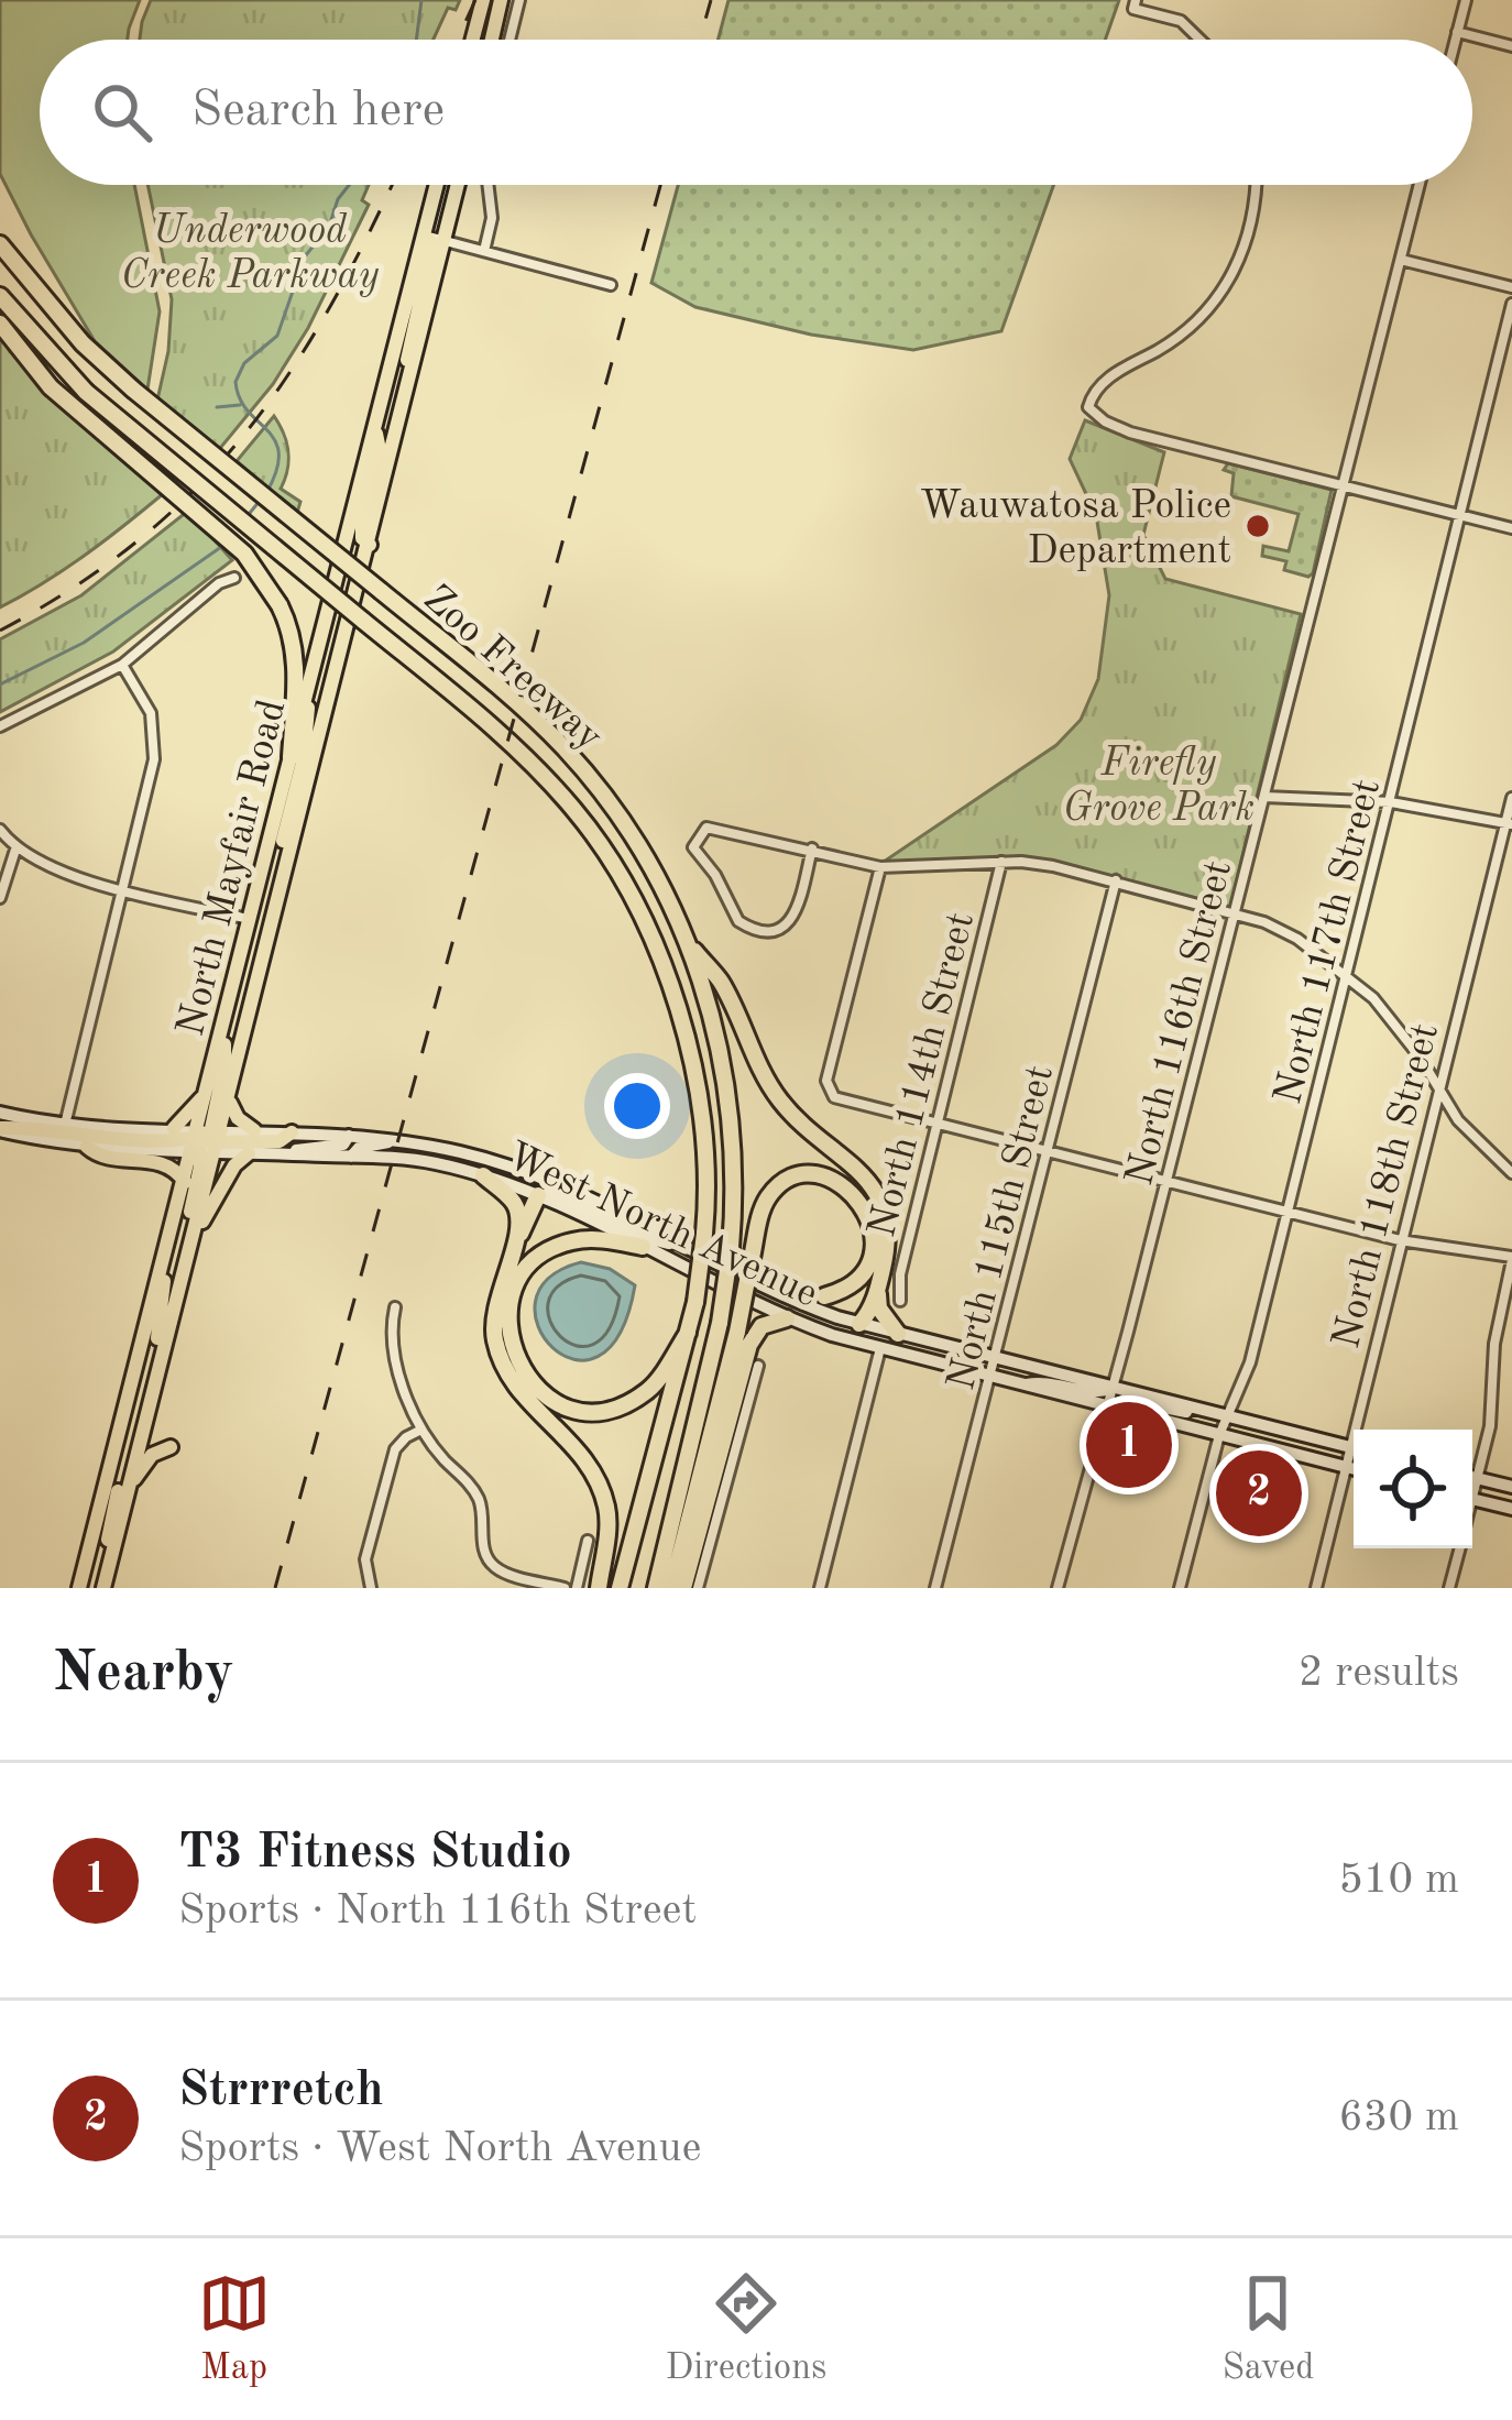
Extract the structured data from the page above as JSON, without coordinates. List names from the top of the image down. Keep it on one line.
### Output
{"streets":{"highway":["Zoo Freeway"],"main road":["North Mayfair Road","West North Avenue"],"street":["North 117th Street","North 116th Street","North 114th Street","North 118th Street","North 115th Street"]},"crossings":[["North Mayfair Road","West North Avenue"],["North 117th Street","West North Avenue"],["North 116th Street","West North Avenue"],["North 118th Street","West North Avenue"],["West North Avenue","North 115th Street"]],"parks":["Underwood Creek Parkway","Firefly Grove Park"],"places":["Wauwatosa Police Department"],"page":{"search":"Search here","pins":["1","2"],"heading":["Nearby","2 results"],"list":[{"mark":"1","name":"T3 Fitness Studio","note":"Sports · North 116th Street","value":"510 m"},{"mark":"2","name":"Strrretch","note":"Sports · West North Avenue","value":"630 m"}],"nav":["Map","Directions","Saved"]}}
